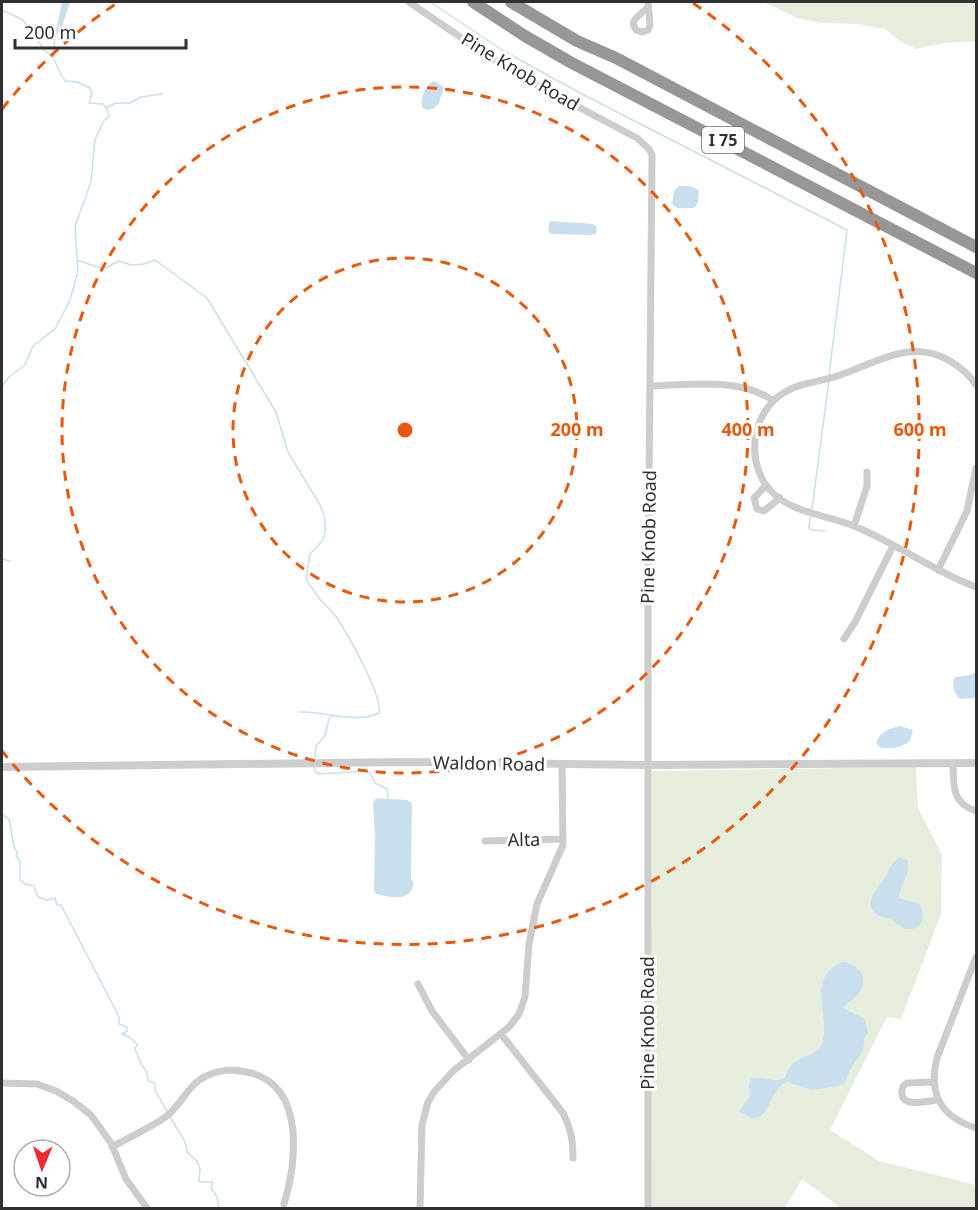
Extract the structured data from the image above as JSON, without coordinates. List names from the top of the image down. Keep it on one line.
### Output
{"streets":{"highway":["I 75"],"street":["Pine Knob Road","Waldon Road","Alta"]},"crossings":[["Pine Knob Road","Waldon Road"]],"scale_bar":"200 m","north":"bottom","rings":["200 m","400 m","600 m"]}
